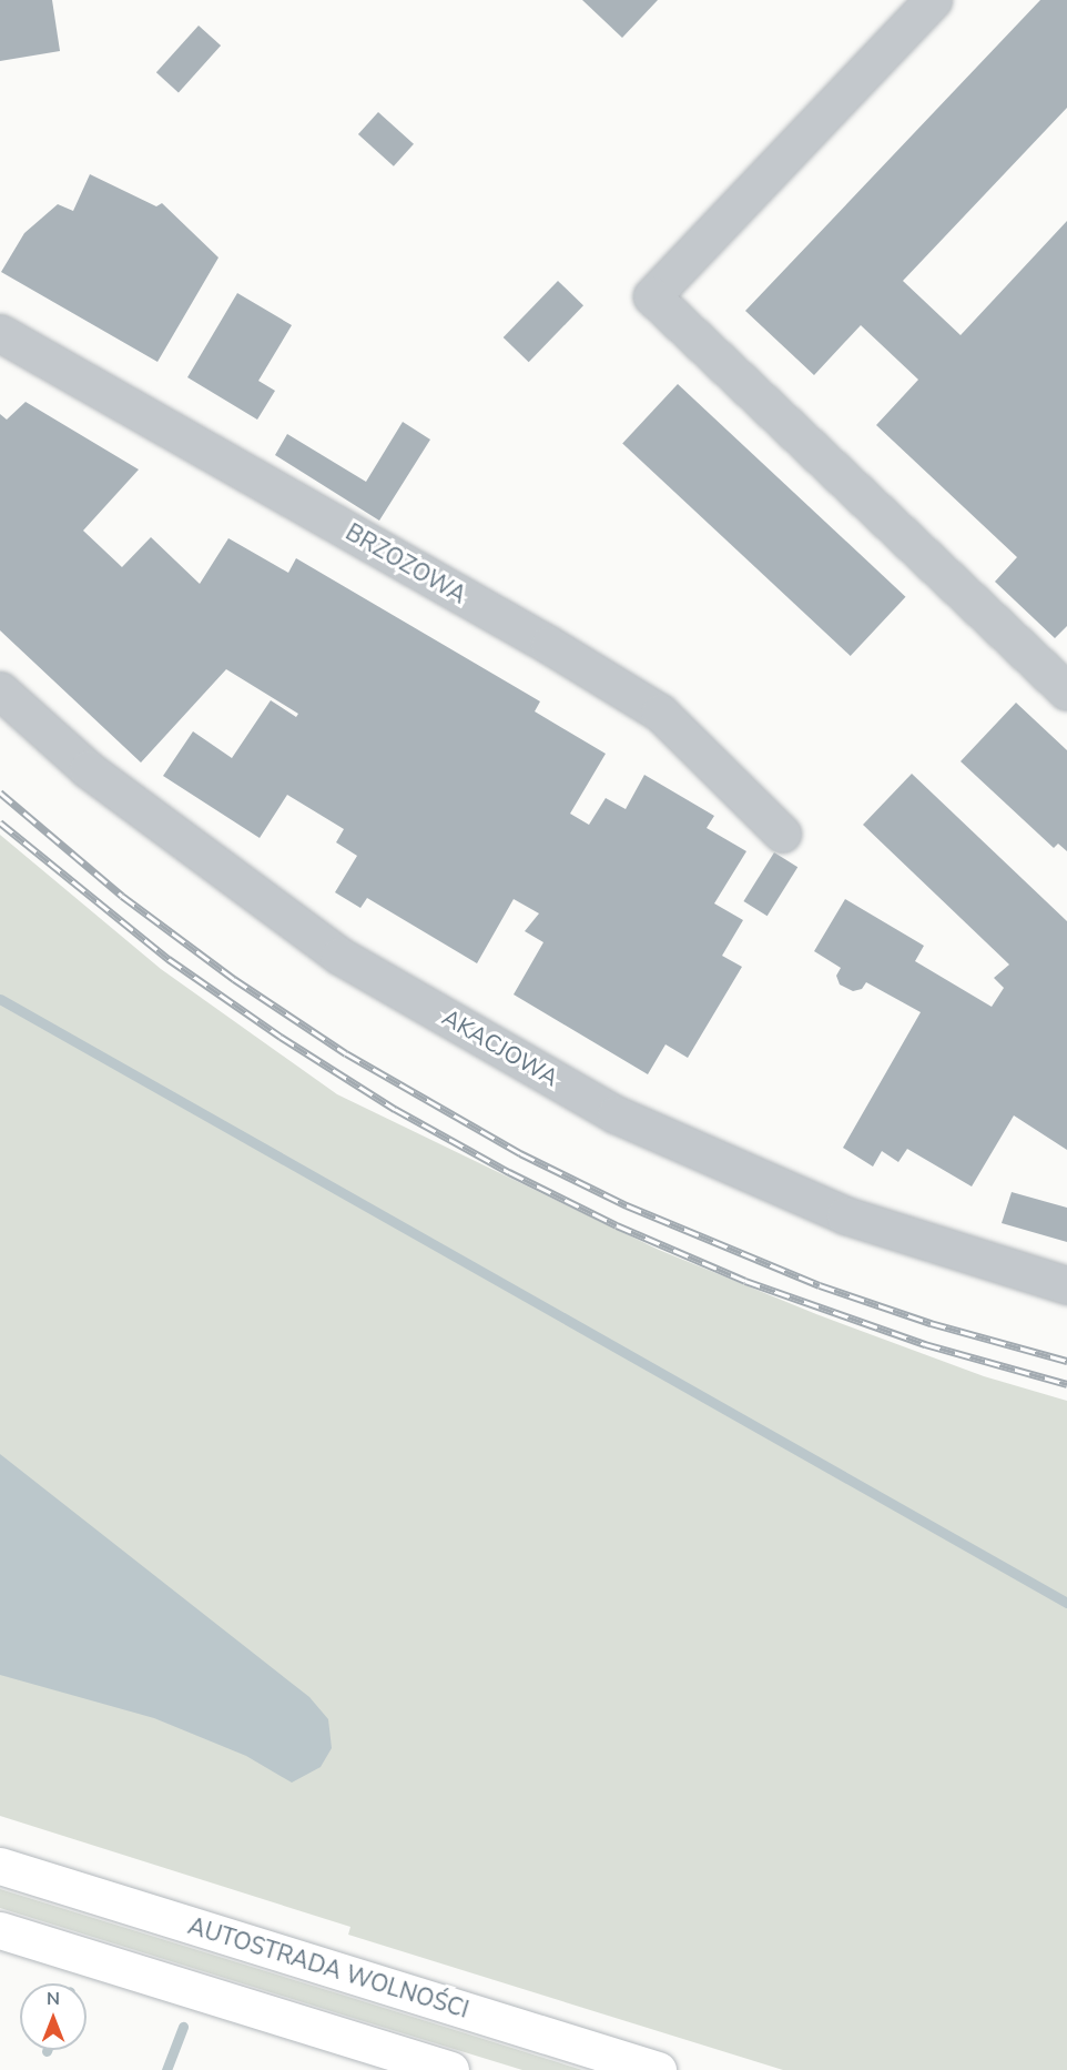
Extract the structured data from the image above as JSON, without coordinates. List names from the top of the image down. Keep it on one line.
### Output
{"streets":{"highway":["AUTOSTRADA WOLNOŚCI"],"street":["BRZOZOWA","AKACJOWA"]},"north":"top"}
